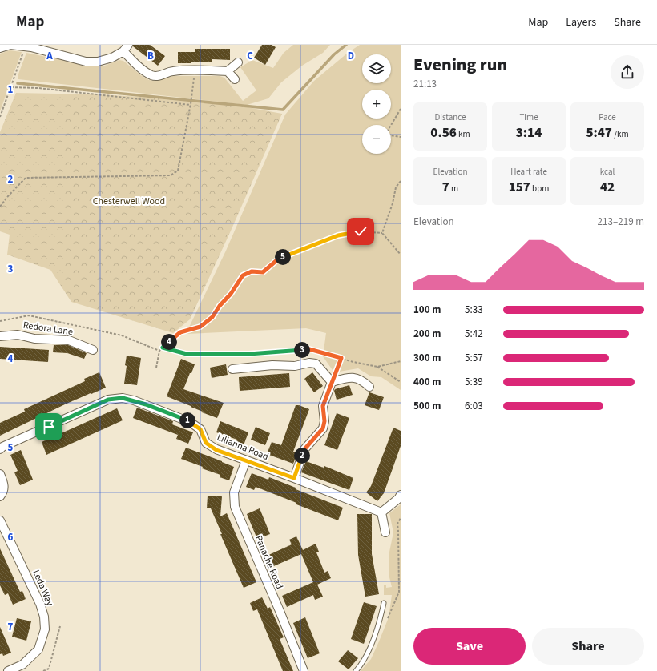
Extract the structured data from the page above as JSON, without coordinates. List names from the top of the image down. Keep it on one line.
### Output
{"streets":{"street":["Redora Lane","Lilianna Road","Panache Road","Leda Way"]},"crossings":[["Lilianna Road","Panache Road"]],"parks":["Chesterwell Wood"],"page":{"header":"Map","nav":["Map","Layers","Share"],"heading":["Evening run","21:13"],"map_buttons":["+","−"],"stats":[["Distance","0.56 km"],["Time","3:14"],["Pace","5:47 /km"],["Elevation","7 m"],["Heart rate","157 bpm"],["kcal","42"]],"chart":["Elevation","213–219 m"],"pins":["5","4","3","1","2"],"list":[{"name":"100 m","note":"5:33"},{"name":"200 m","note":"5:42"},{"name":"300 m","note":"5:57"},{"name":"400 m","note":"5:39"},{"name":"500 m","note":"6:03"}],"buttons":["Save","Share"]},"grid":{"columns":["A","B","C","D"],"rows":["1","2","3","4","5","6","7"]}}
